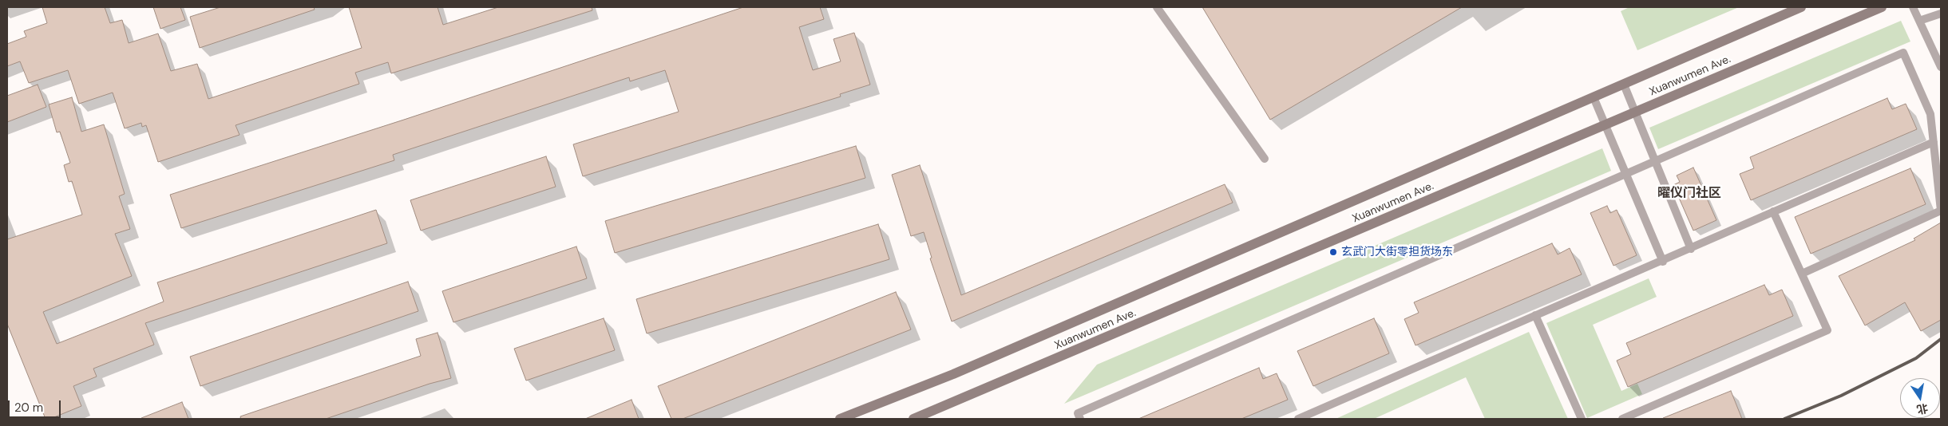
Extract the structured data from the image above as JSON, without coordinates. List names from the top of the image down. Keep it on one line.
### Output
{"streets":{"main road":["Xuanwumen Ave."]},"districts":["曜仪门社区"],"places":["玄武门大街零担货场东"],"scale_bar":"20 m","north":"bottom"}
